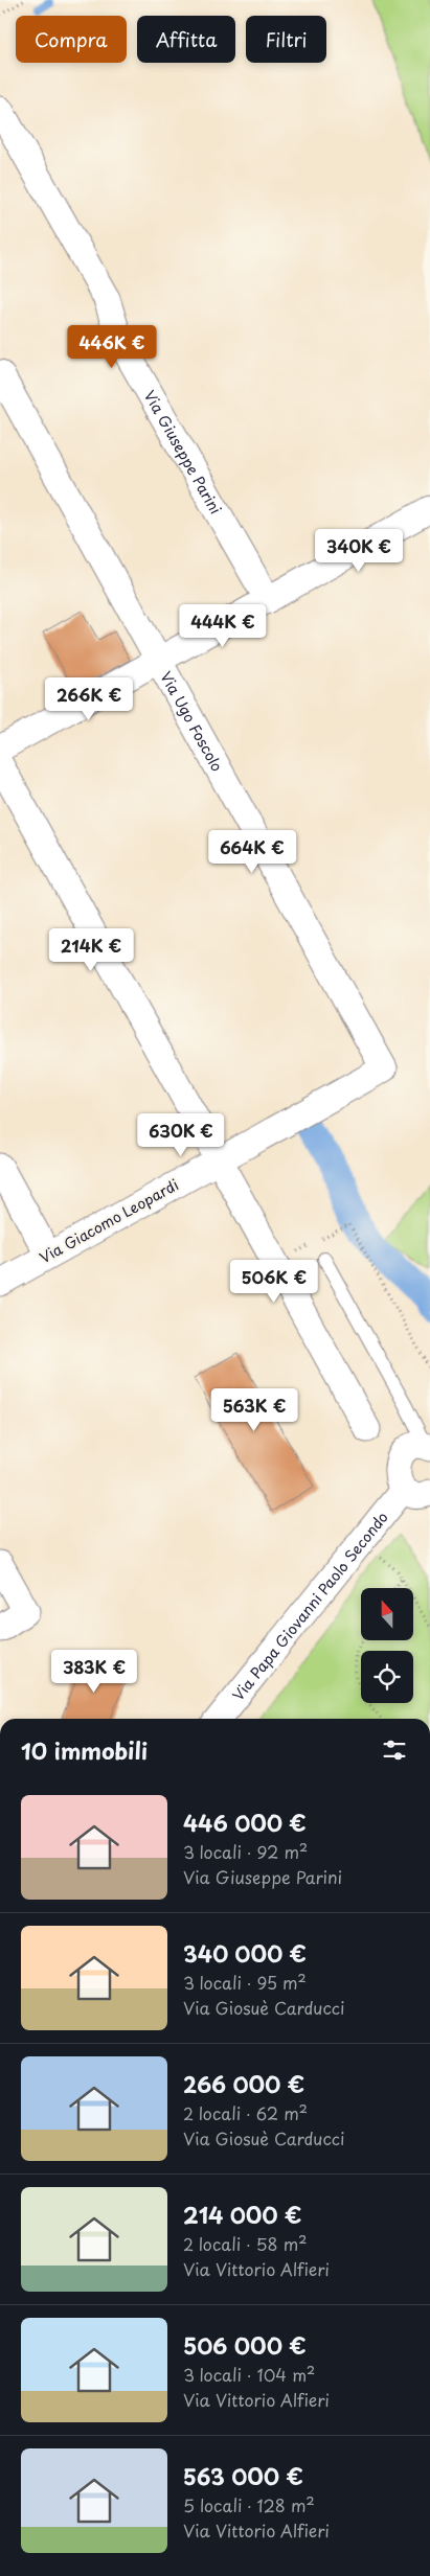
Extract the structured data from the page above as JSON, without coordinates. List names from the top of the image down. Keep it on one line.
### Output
{"streets":{"street":["Via Giuseppe Parini","Via Ugo Foscolo","Via Giacomo Leopardi","Via Papa Giovanni Paolo Secondo"]},"crossings":[["Via Ugo Foscolo","Via Giacomo Leopardi"]],"north":"top","page":{"chip":["Compra","Affitta","Filtri"],"price":["446K €","340K €","444K €","266K €","664K €","214K €","630K €","506K €","563K €","383K €"],"heading":"10 immobili","list":[{"name":"446 000 €","note":"3 locali · 92 m² · Via Giuseppe Parini"},{"name":"340 000 €","note":"3 locali · 95 m² · Via Giosuè Carducci"},{"name":"266 000 €","note":"2 locali · 62 m² · Via Giosuè Carducci"},{"name":"214 000 €","note":"2 locali · 58 m² · Via Vittorio Alfieri"},{"name":"506 000 €","note":"3 locali · 104 m² · Via Vittorio Alfieri"},{"name":"563 000 €","note":"5 locali · 128 m² · Via Vittorio Alfieri"}]}}
